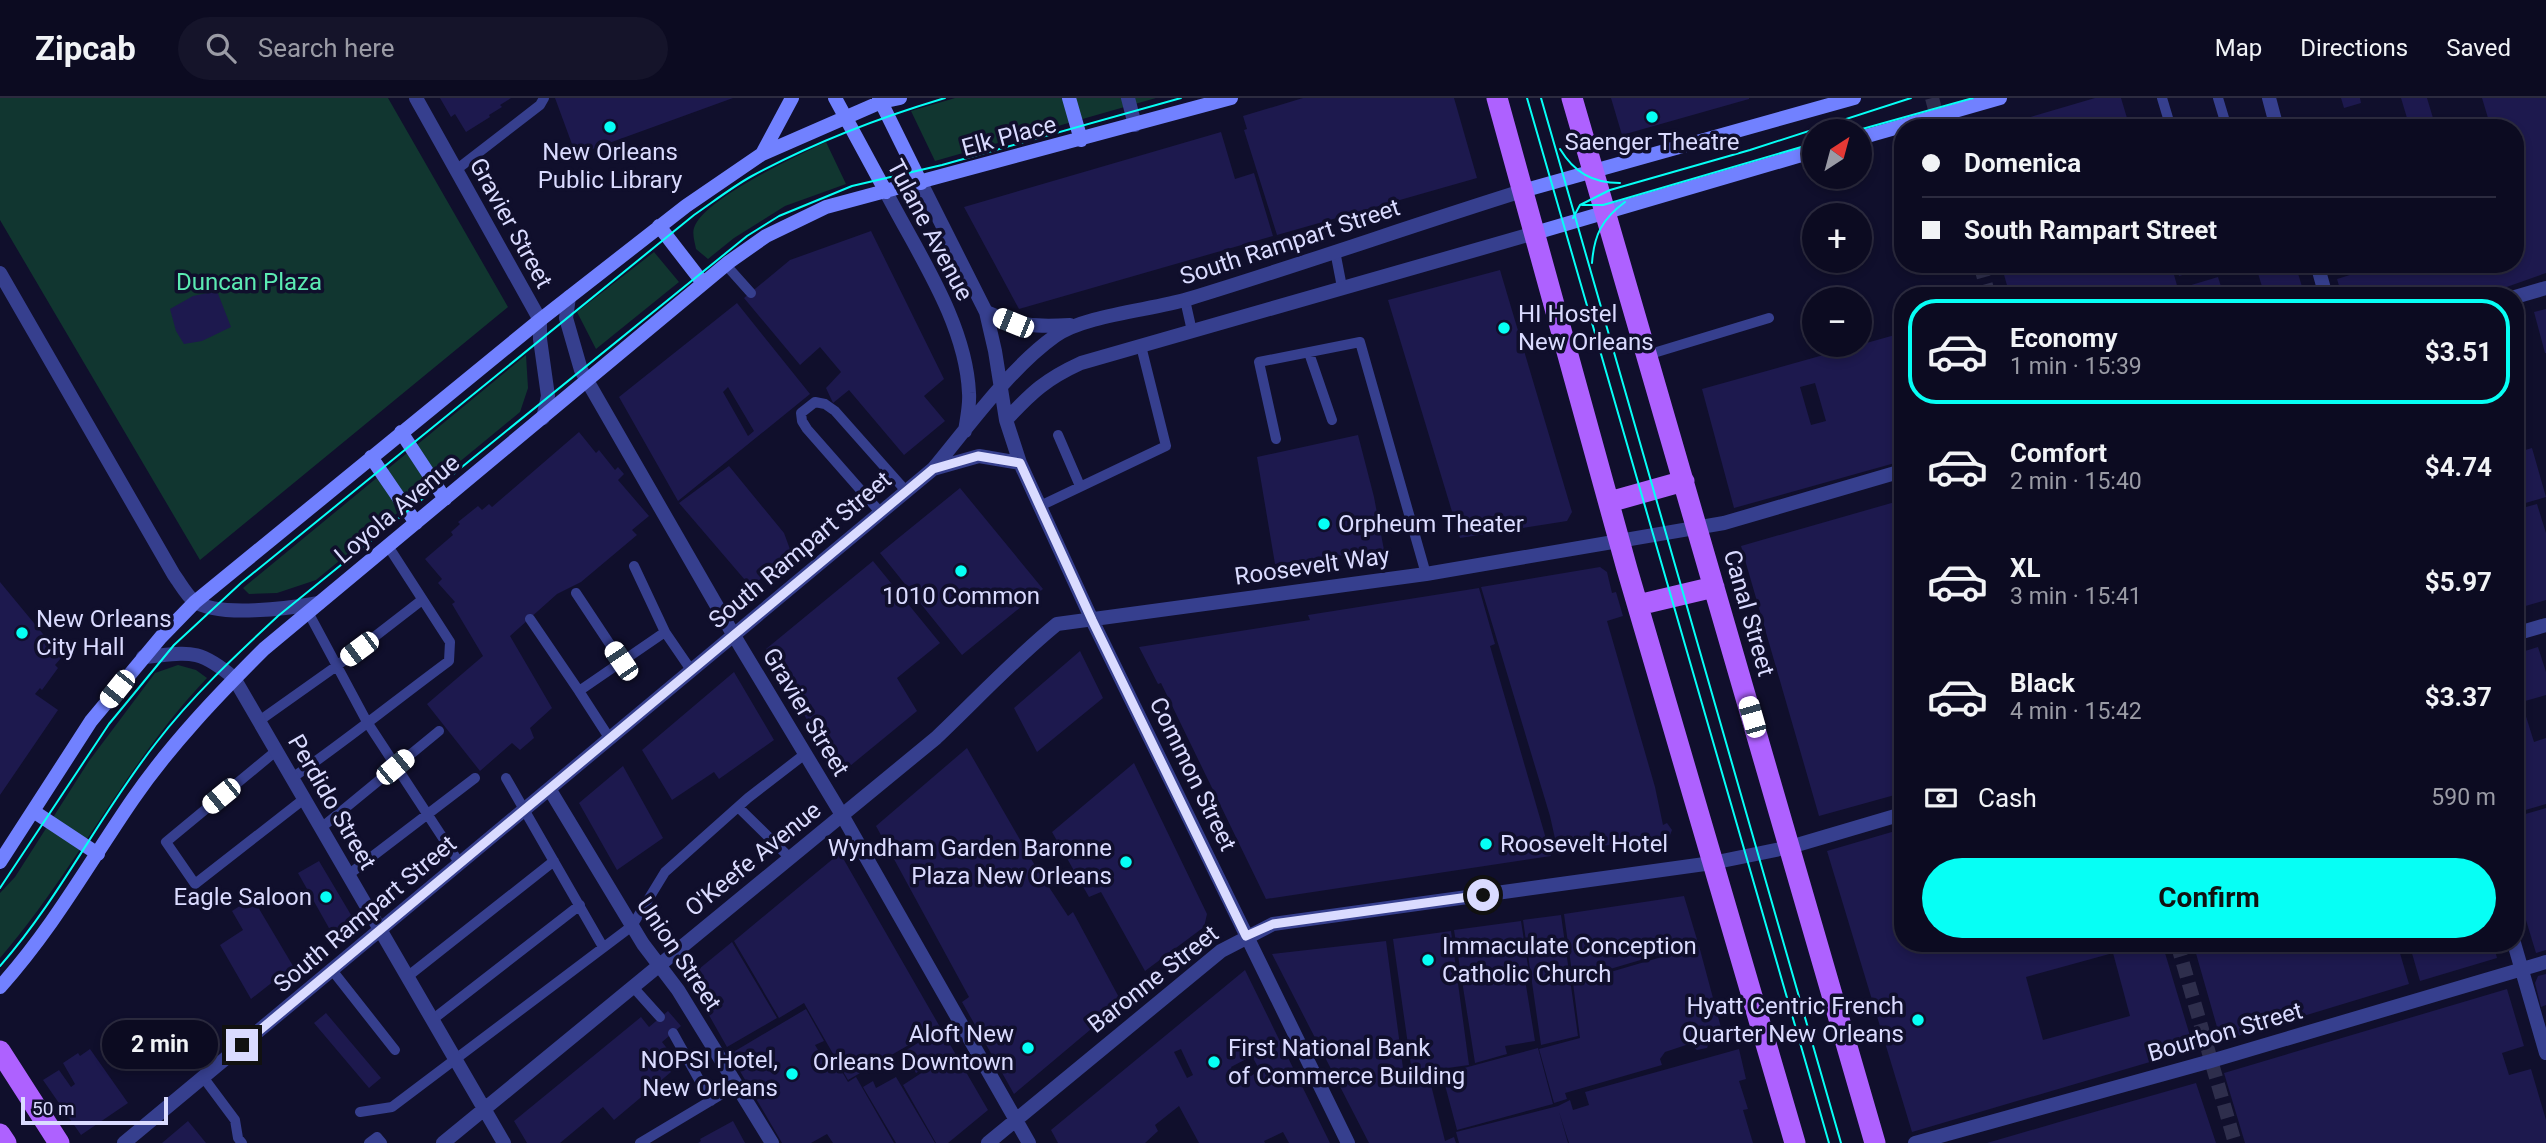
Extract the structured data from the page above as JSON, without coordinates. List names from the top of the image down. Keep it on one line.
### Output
{"streets":{"main road":["Elk Place","Tulane Avenue","South Rampart Street","Loyola Avenue","Canal Street"],"street":["Gravier Street","Roosevelt Way","Common Street","Perdido Street","O'Keefe Avenue","Union Street","Baronne Street","Bourbon Street"]},"crossings":[["Elk Place","Tulane Avenue"],["Elk Place","Loyola Avenue"],["Gravier Street","South Rampart Street"],["Gravier Street","Loyola Avenue"],["Gravier Street","O'Keefe Avenue"],["Gravier Street","Baronne Street"],["Tulane Avenue","South Rampart Street"],["Tulane Avenue","Loyola Avenue"],["Tulane Avenue","Common Street"],["South Rampart Street","Canal Street"],["South Rampart Street","Perdido Street"],["South Rampart Street","Union Street"],["Loyola Avenue","Perdido Street"],["Roosevelt Way","Canal Street"],["Roosevelt Way","Common Street"],["Roosevelt Way","O'Keefe Avenue"],["Canal Street","Baronne Street"],["Common Street","O'Keefe Avenue"],["Common Street","Baronne Street"],["Perdido Street","O'Keefe Avenue"],["O'Keefe Avenue","Union Street"]],"parks":["Duncan Plaza"],"places":["Saenger Theatre","New Orleans Public Library","HI Hostel New Orleans","Orpheum Theater","1010 Common","New Orleans City Hall","Roosevelt Hotel","Wyndham Garden Baronne Plaza New Orleans","Eagle Saloon","Immaculate Conception Catholic Church","Hyatt Centric French Quarter New Orleans","Aloft New Orleans Downtown","First National Bank of Commerce Building","NOPSI Hotel, New Orleans"],"scale_bar":"50 m","north":"top right","page":{"header":"Zipcab","search":"Search here","nav":["Map","Directions","Saved"],"map_buttons":["+","−"],"banner":["Domenica","South Rampart Street"],"list":[{"name":"Economy","note":"1 min · 15:39","value":"$3.51"},{"name":"Comfort","note":"2 min · 15:40","value":"$4.74"},{"name":"XL","note":"3 min · 15:41","value":"$5.97"},{"name":"Black","note":"4 min · 15:42","value":"$3.37"}],"pay":["Cash","590 m"],"buttons":"Confirm","bubble":"2 min","scale":"50 m"}}
